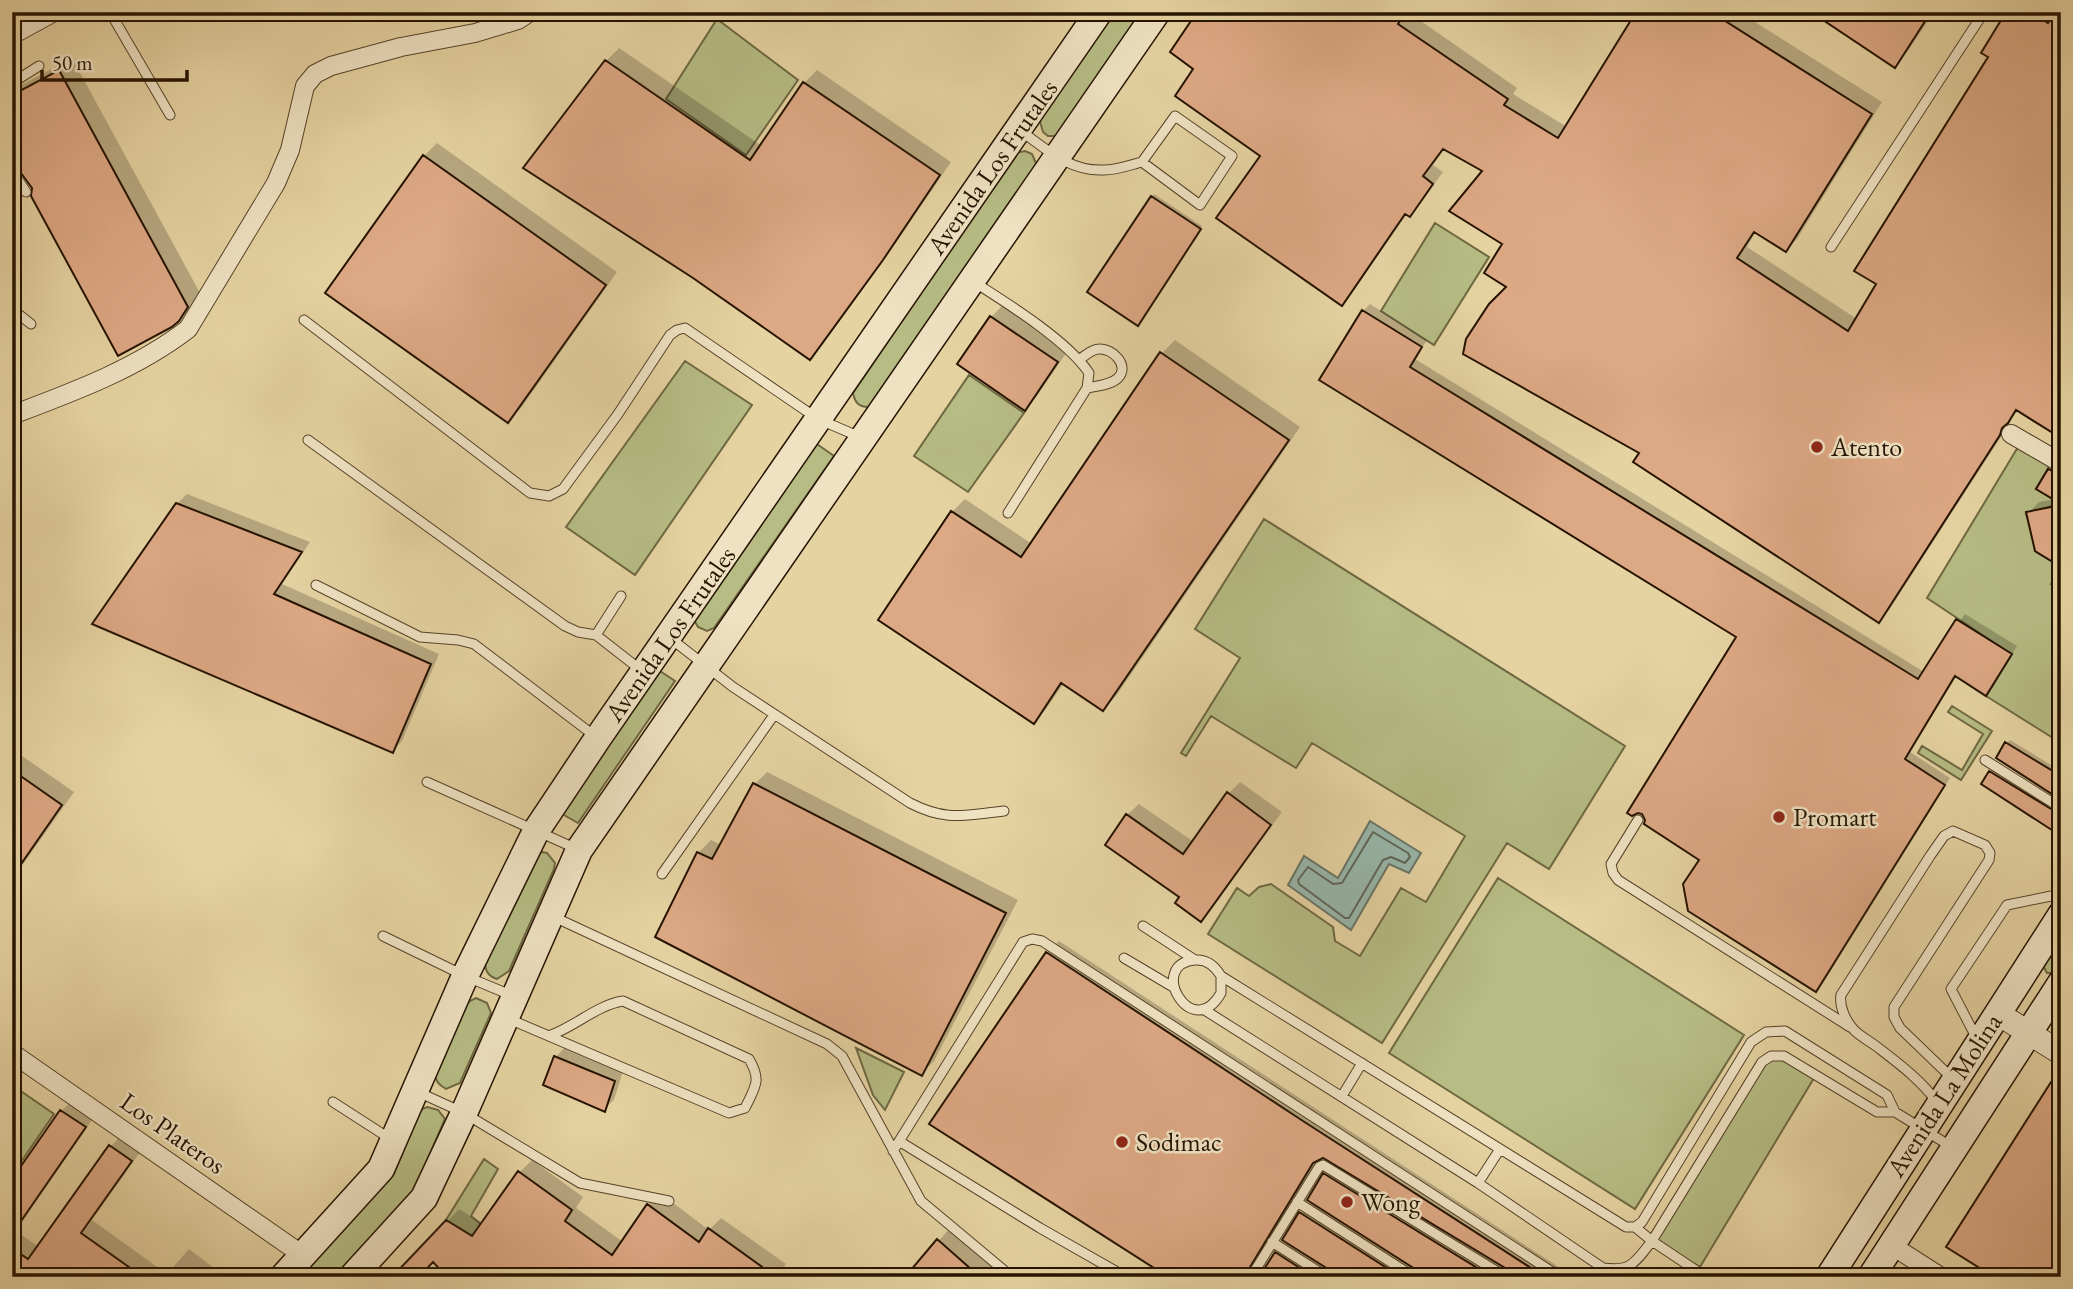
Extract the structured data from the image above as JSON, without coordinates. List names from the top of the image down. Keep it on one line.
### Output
{"streets":{"main road":["Avenida Los Frutales","Avenida La Molina"],"street":["Los Plateros"]},"crossings":[["Avenida Los Frutales","Los Plateros"]],"places":["Atento","Promart","Sodimac","Wong"],"scale_bar":"50 m"}
